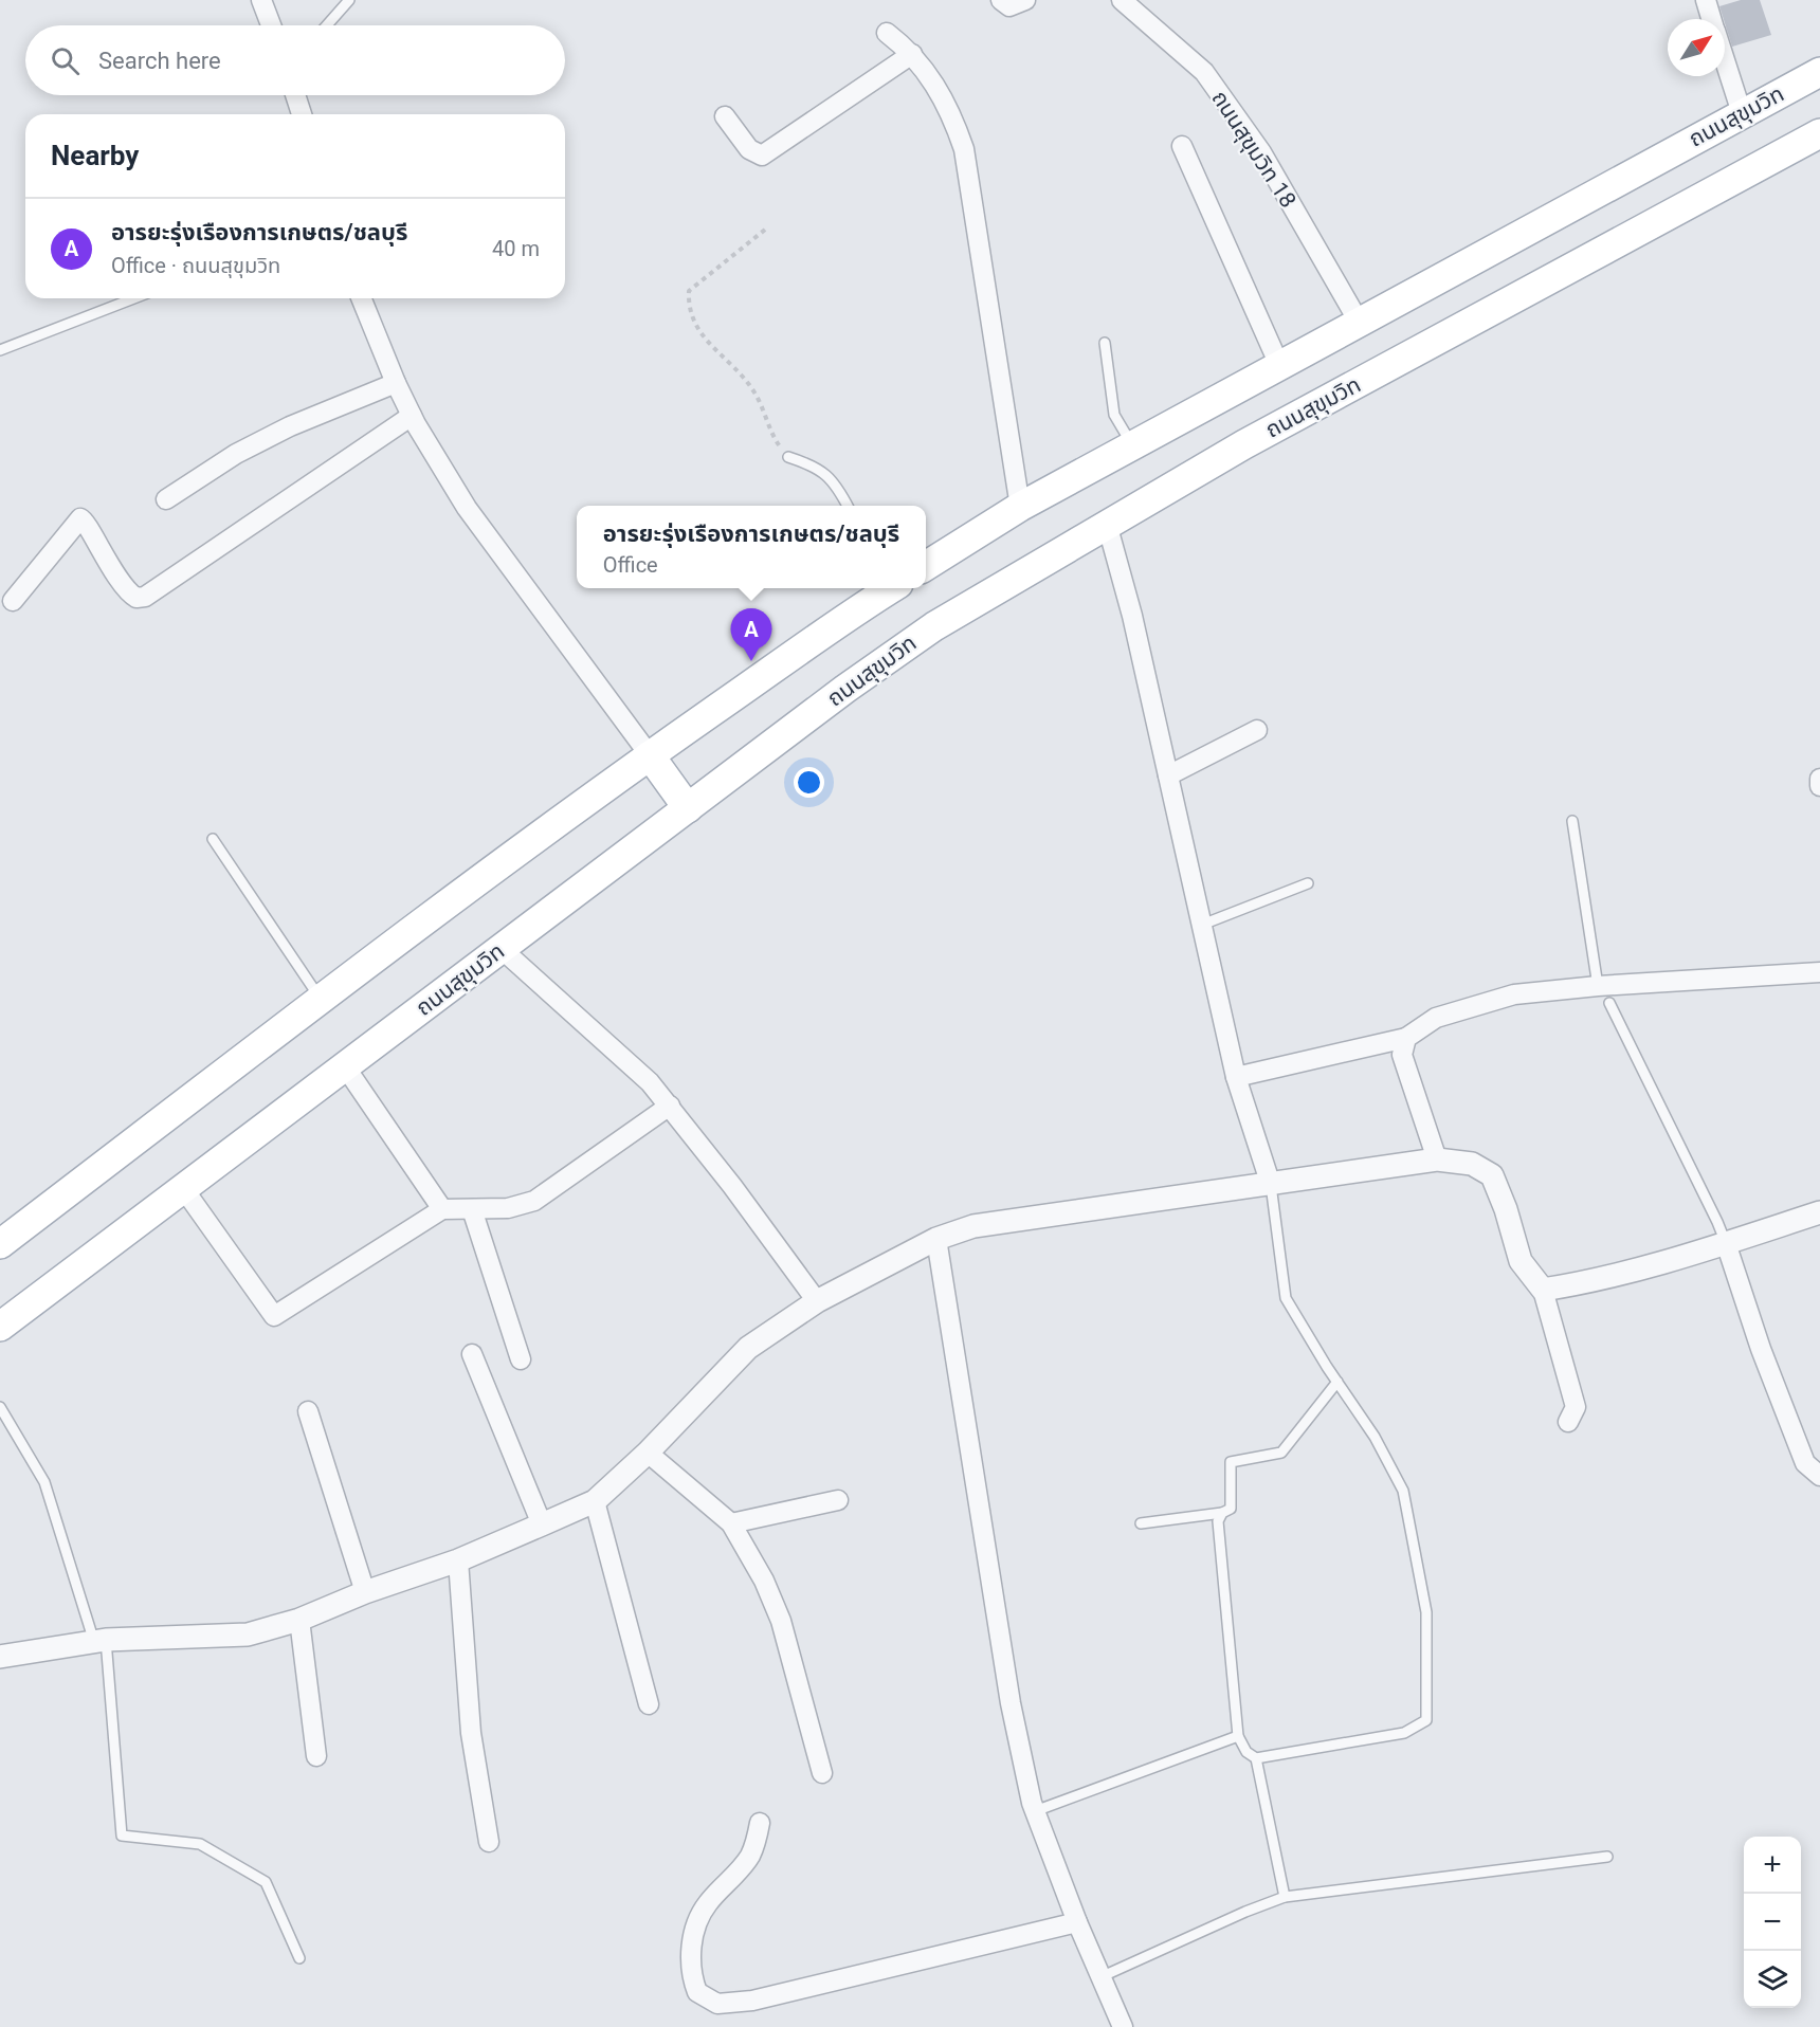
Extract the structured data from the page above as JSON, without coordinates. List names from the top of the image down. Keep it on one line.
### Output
{"streets":{"main road":["ถนนสุขุมวิท"],"street":["ถนนสุขุมวิท 18"]},"crossings":[["ถนนสุขุมวิท","ถนนสุขุมวิท 18"]],"north":"top right","page":{"search":"Search here","heading":"Nearby","list":[{"mark":"A","name":"อารยะรุ่งเรืองการเกษตร/ชลบุรี","note":"Office · ถนนสุขุมวิท","value":"40 m"}],"popup":["อารยะรุ่งเรืองการเกษตร/ชลบุรี","Office"],"pins":"A","map_buttons":["+","−"]}}
